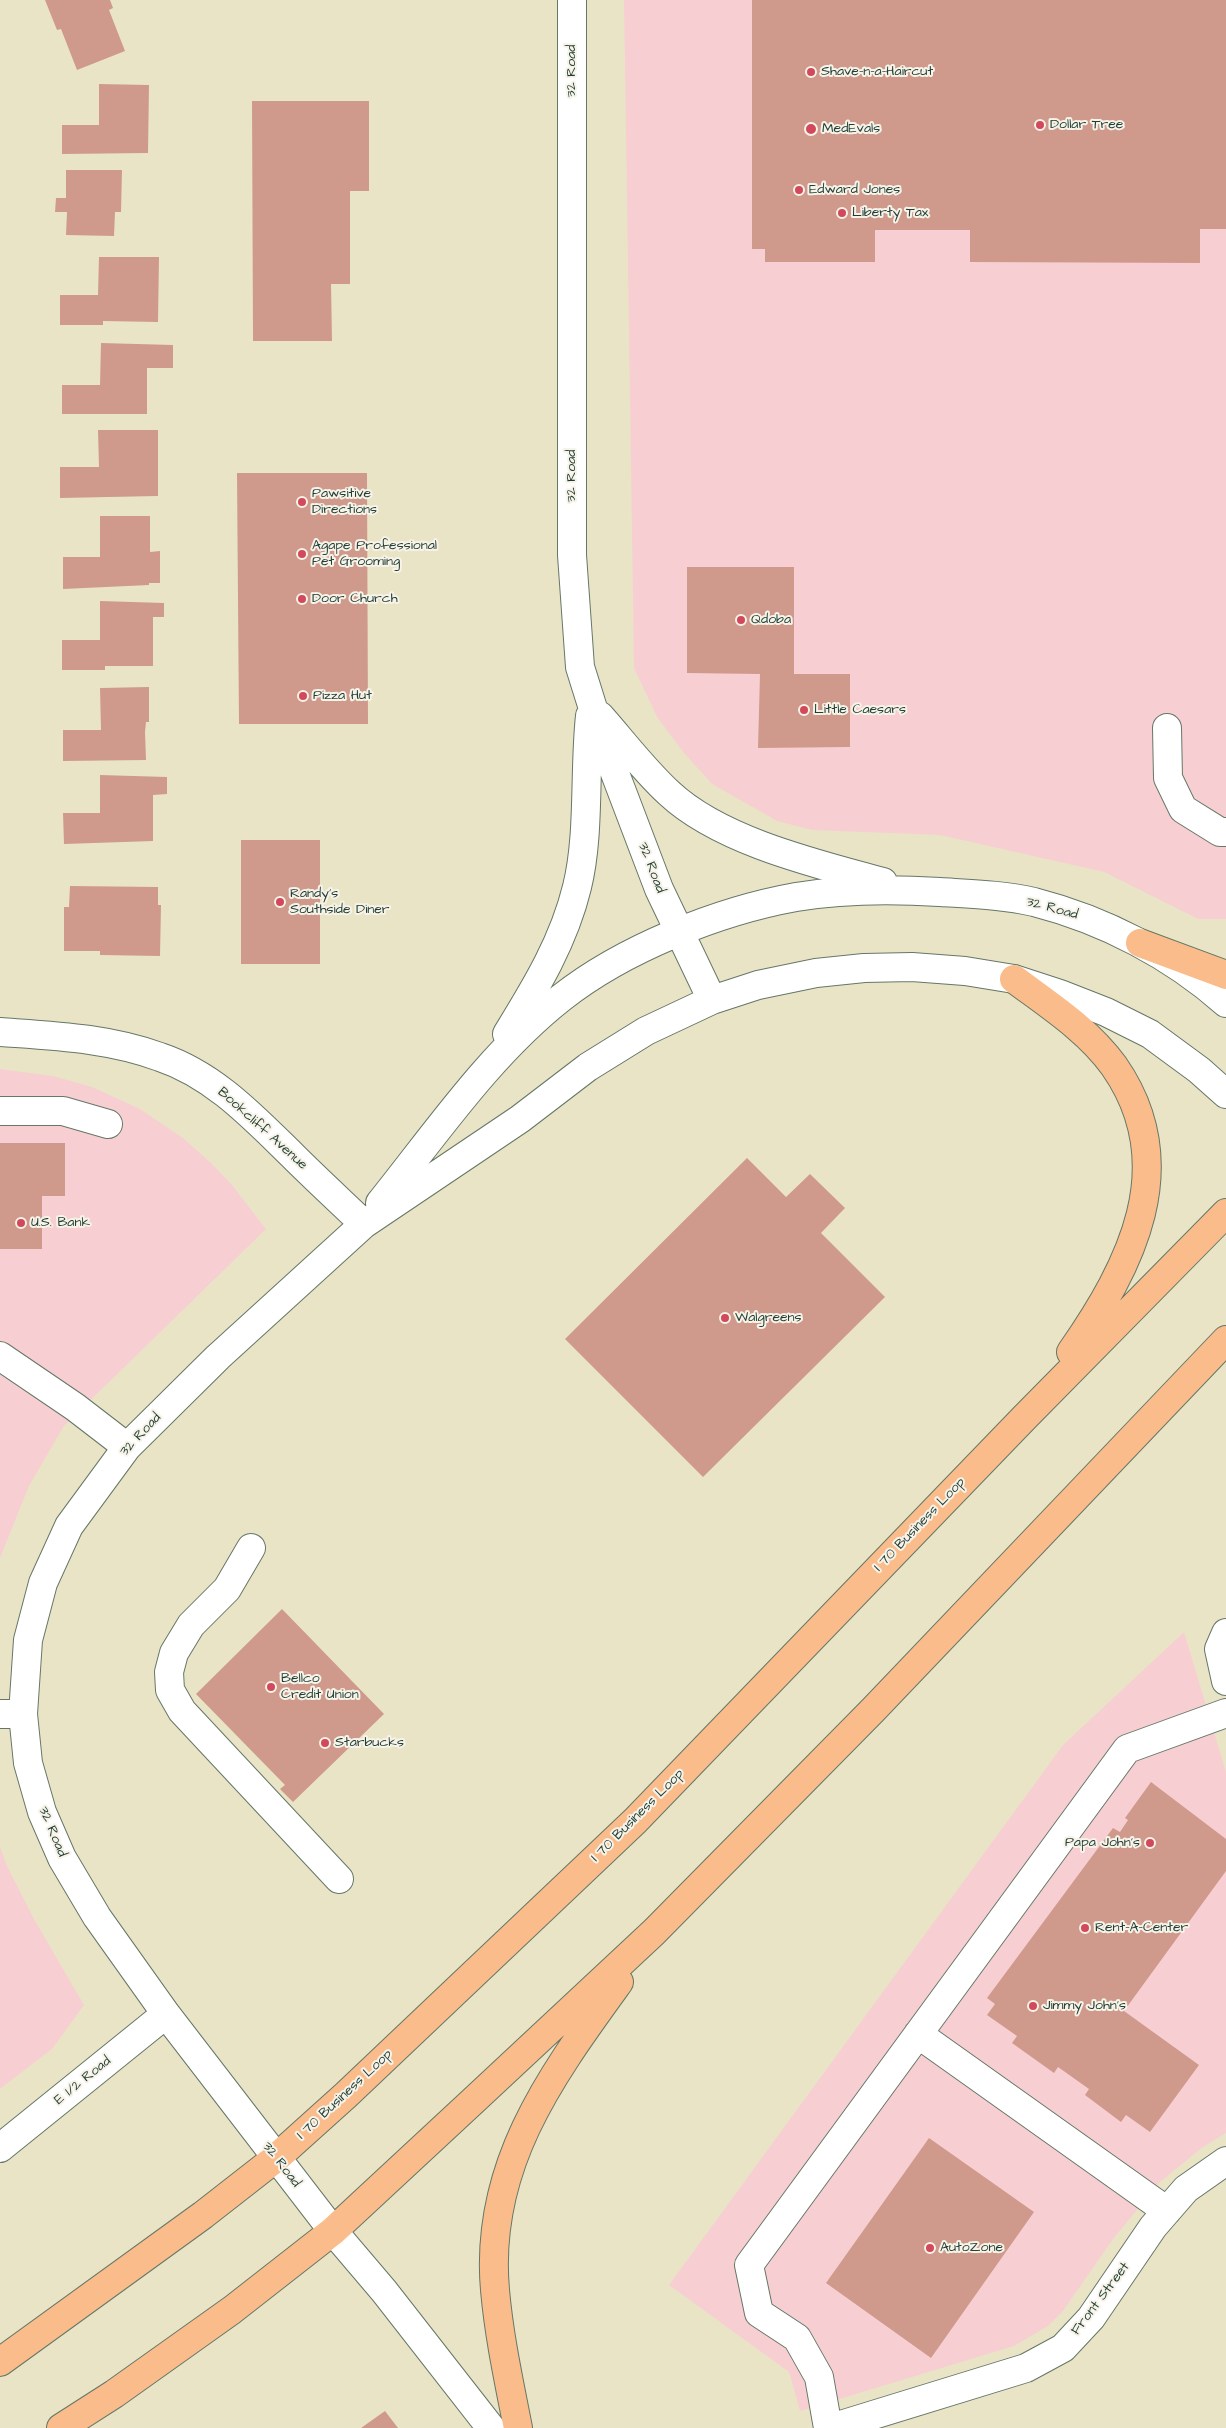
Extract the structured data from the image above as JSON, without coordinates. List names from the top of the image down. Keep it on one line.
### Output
{"streets":{"main road":["I 70 Business Loop"],"street":["32 Road","Bookcliff Avenue","E 1/2 Road","Front Street"]},"crossings":[["32 Road","Bookcliff Avenue"],["32 Road","I 70 Business Loop"],["32 Road","E 1/2 Road"]],"places":["Shave-n-a-Haircut","Dollar Tree","MedEvals","Edward Jones","Liberty Tax","Pawsitive Directions","Agape Professional Pet Grooming","Door Church","Qdoba","Pizza Hut","Little Caesars","Randy's Southside Diner","U.S. Bank","Walgreens","Bellco Credit Union","Starbucks","Papa John's","Rent-A-Center","Jimmy John's","AutoZone"]}
